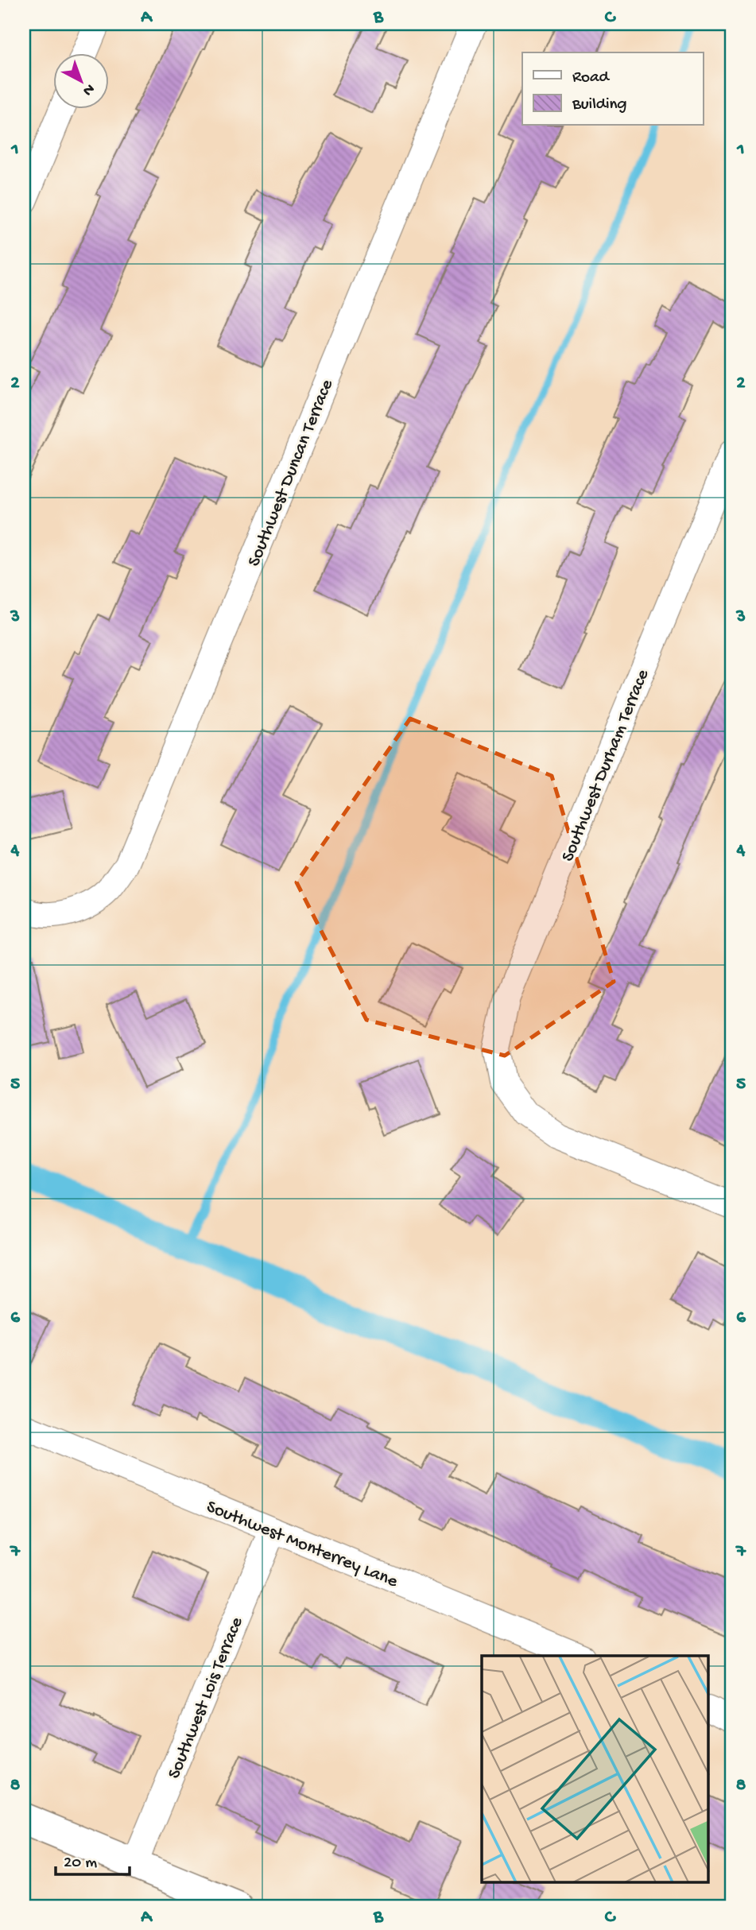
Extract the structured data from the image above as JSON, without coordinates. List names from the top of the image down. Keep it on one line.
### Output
{"streets":{"street":["Southwest Duncan Terrace","Southwest Durham Terrace","Southwest Monterrey Lane","Southwest Lois Terrace"]},"crossings":[["Southwest Monterrey Lane","Southwest Lois Terrace"]],"legend":["Road","Building"],"scale_bar":"20 m","north":"bottom right","grid":{"columns":["A","B","C"],"rows":["1","2","3","4","5","6","7","8"]}}
